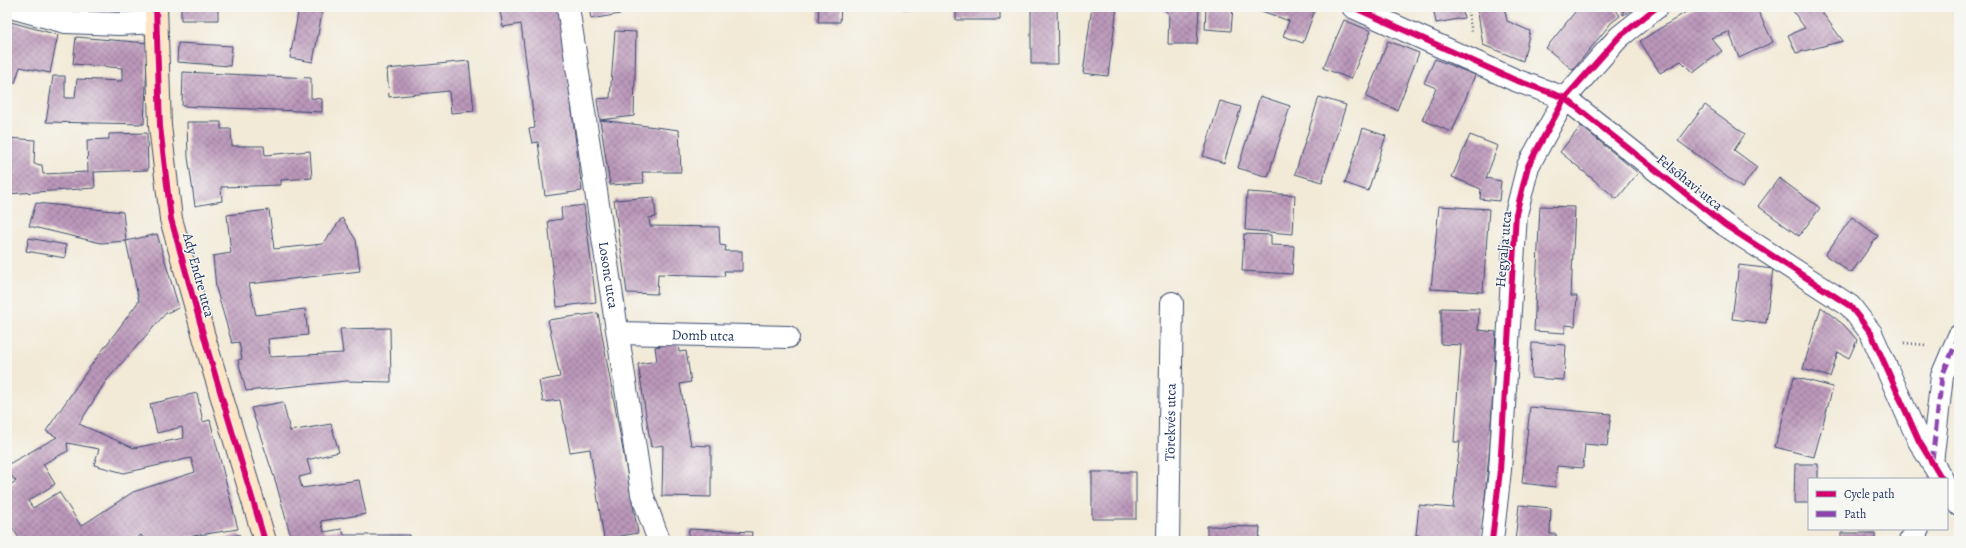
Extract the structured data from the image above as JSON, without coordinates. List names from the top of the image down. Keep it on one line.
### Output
{"streets":{"street":["Felsőhavi utca","Hegyalja utca","Ady Endre utca","Losonc utca","Domb utca","Törekvés utca"]},"crossings":[["Felsőhavi utca","Hegyalja utca"],["Losonc utca","Domb utca"]],"legend":["Cycle path","Path"]}
